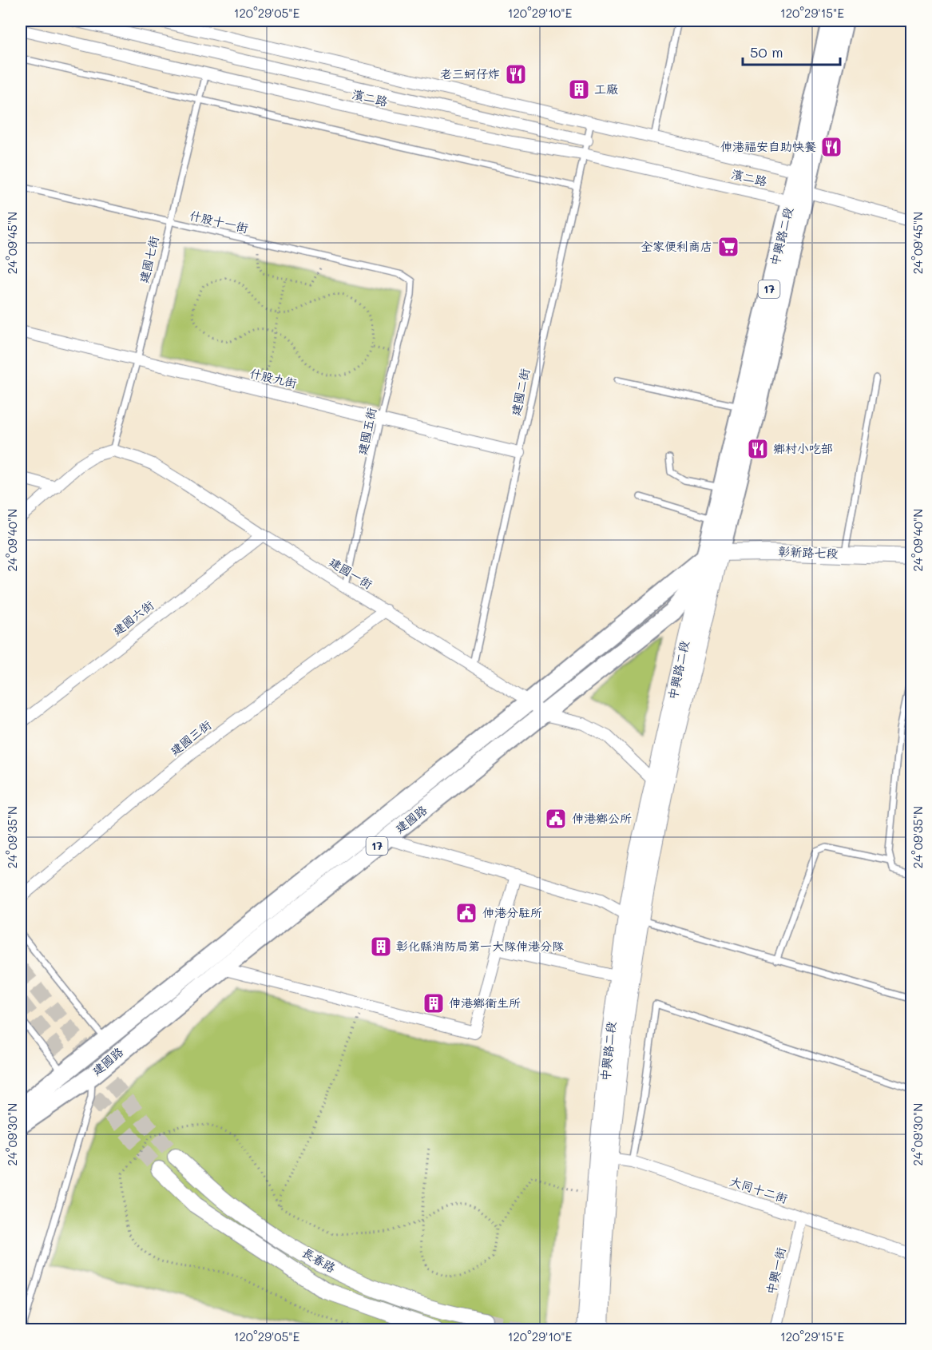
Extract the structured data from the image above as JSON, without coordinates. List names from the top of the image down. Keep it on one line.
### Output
{"streets":{"main road":["中興路二段","17","彰新路七段","建國路","長春路"],"street":["濱二路","什股九街","建國一街","建國六街","建國三街","大同十二街","中興一街"],"lane":["什股十一街","建國七街","建國二街","建國五街"]},"crossings":[["濱二路","中興路二段"],["濱二路","建國七街"],["濱二路","建國二街"],["什股十一街","建國七街"],["什股十一街","建國五街"],["中興路二段","彰新路七段"],["中興路二段","建國一街"],["中興路二段","建國路"],["中興路二段","大同十二街"],["建國七街","什股九街"],["建國七街","建國一街"],["什股九街","建國二街"],["什股九街","建國五街"],["建國二街","建國一街"],["建國五街","建國一街"],["彰新路七段","建國路"],["建國一街","建國六街"],["建國一街","建國三街"],["建國一街","建國路"],["大同十二街","中興一街"]],"places":{"restaurant":["老三蚵仔炸","伸港福安自助快餐","鄉村小吃部"],"building":["工廠","彰化縣消防局第一大隊伸港分隊","伸港鄉衛生所"],"supermarket":["全家便利商店"],"public building":["伸港鄉公所","伸港分駐所"]},"scale_bar":"50 m","coordinates":["120°29'05\"E","120°29'10\"E","120°29'15\"E","24°09'45\"N","24°09'40\"N","24°09'35\"N","24°09'30\"N"]}
